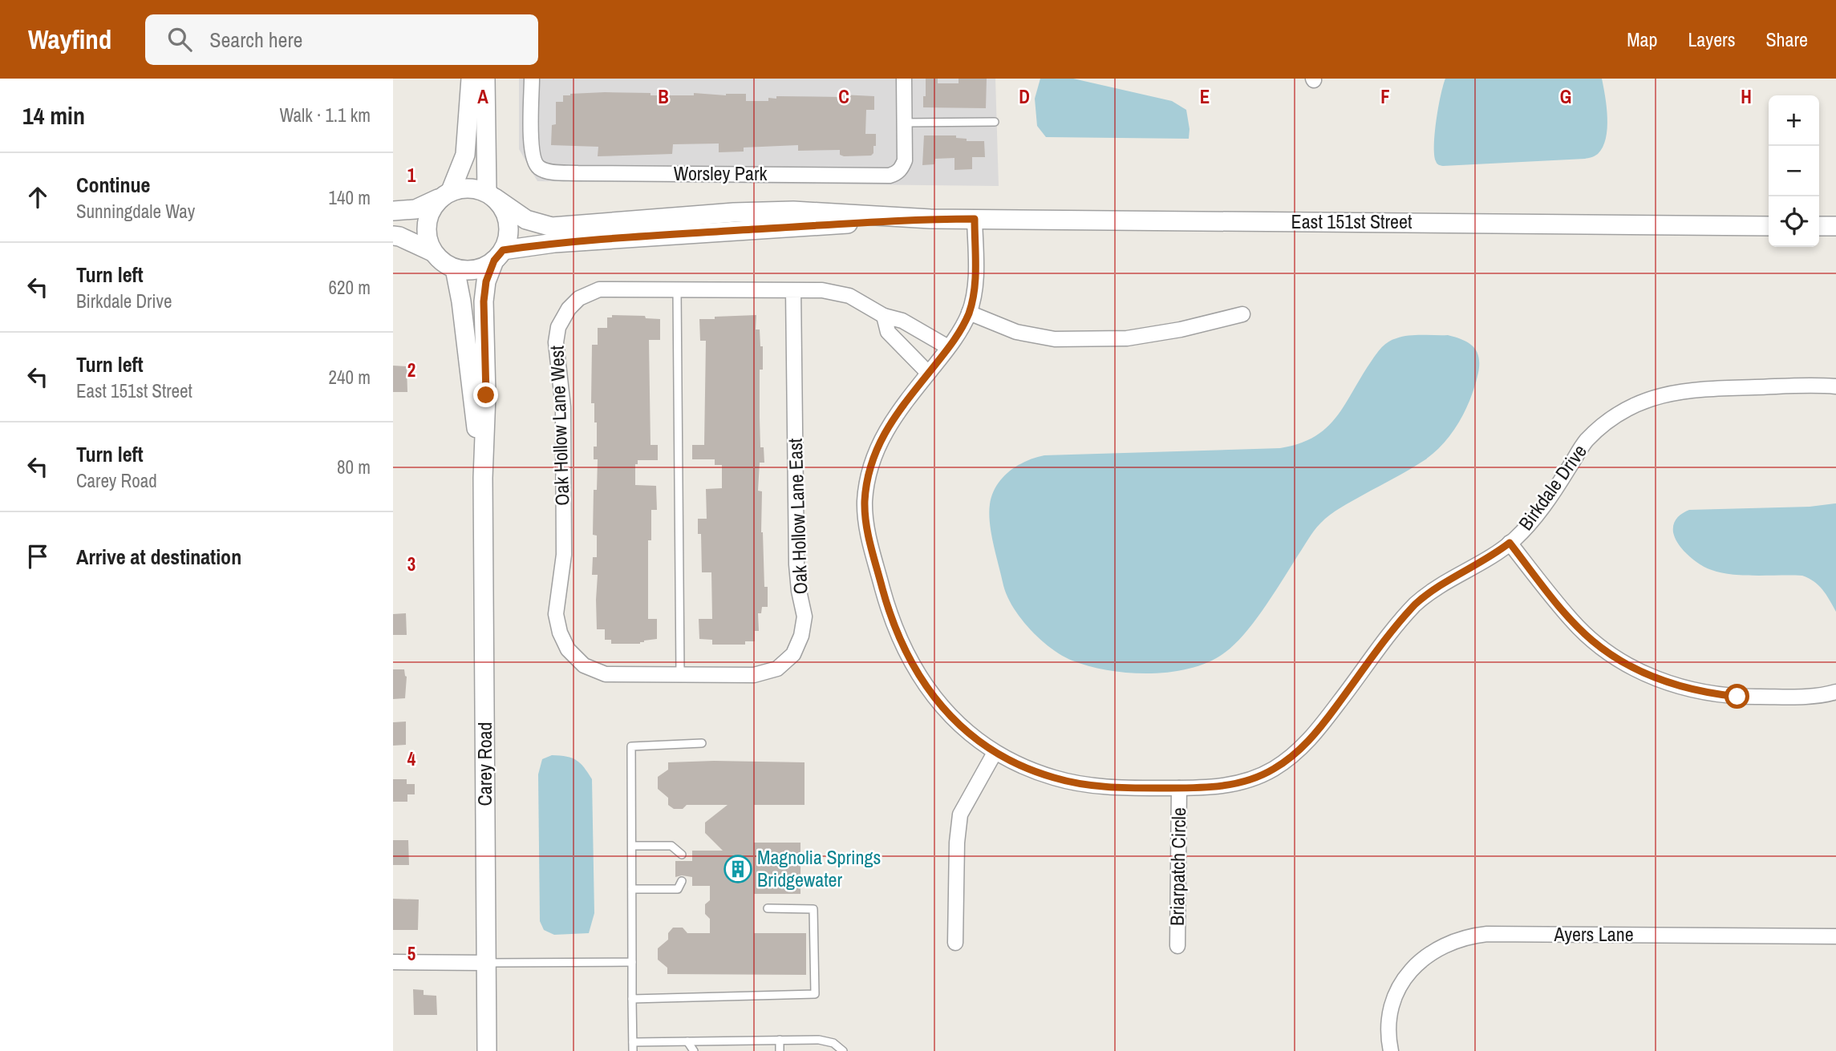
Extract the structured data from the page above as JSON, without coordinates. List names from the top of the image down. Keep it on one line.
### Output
{"streets":{"street":["Worsley Park","East 151st Street","Oak Hollow Lane West","Birkdale Drive","Oak Hollow Lane East","Carey Road","Briarpatch Circle","Ayers Lane"]},"crossings":[["East 151st Street","Birkdale Drive"],["East 151st Street","Carey Road"],["Oak Hollow Lane West","Birkdale Drive"],["Oak Hollow Lane West","Oak Hollow Lane East"],["Birkdale Drive","Briarpatch Circle"]],"places":{"building":["Magnolia Springs Bridgewater"]},"page":{"header":"Wayfind","search":"Search here","nav":["Map","Layers","Share"],"heading":["14 min","Walk · 1.1 km"],"map_buttons":["+","−"],"list":[["Continue","Sunningdale Way","140 m"],["Turn left","Birkdale Drive","620 m"],["Turn left","East 151st Street","240 m"],["Turn left","Carey Road","80 m"],"Arrive at destination"]},"grid":{"columns":["A","B","C","D","E","F","G","H"],"rows":["1","2","3","4","5"]}}
